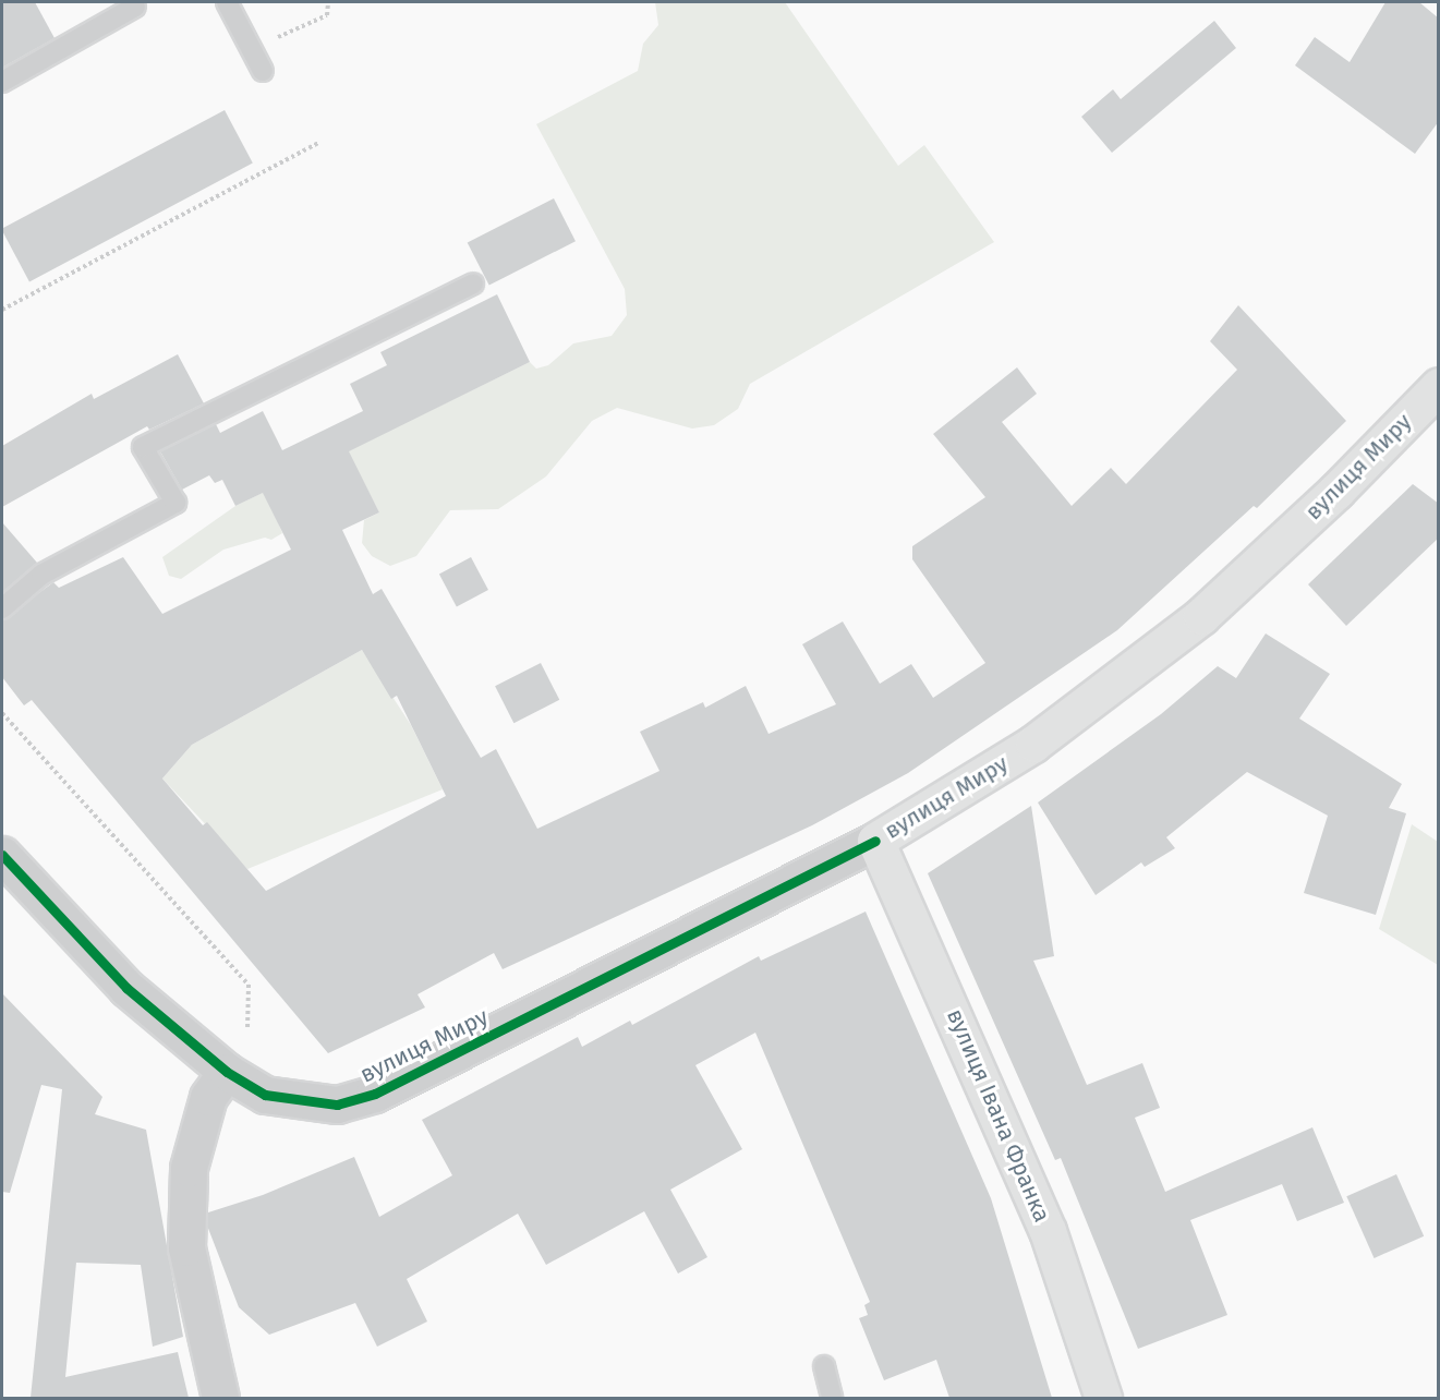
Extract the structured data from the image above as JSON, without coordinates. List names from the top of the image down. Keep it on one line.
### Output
{"streets":{"main road":["вулиця Миру","вулиця Івана Франка"]},"crossings":[["вулиця Миру","вулиця Івана Франка"]]}
